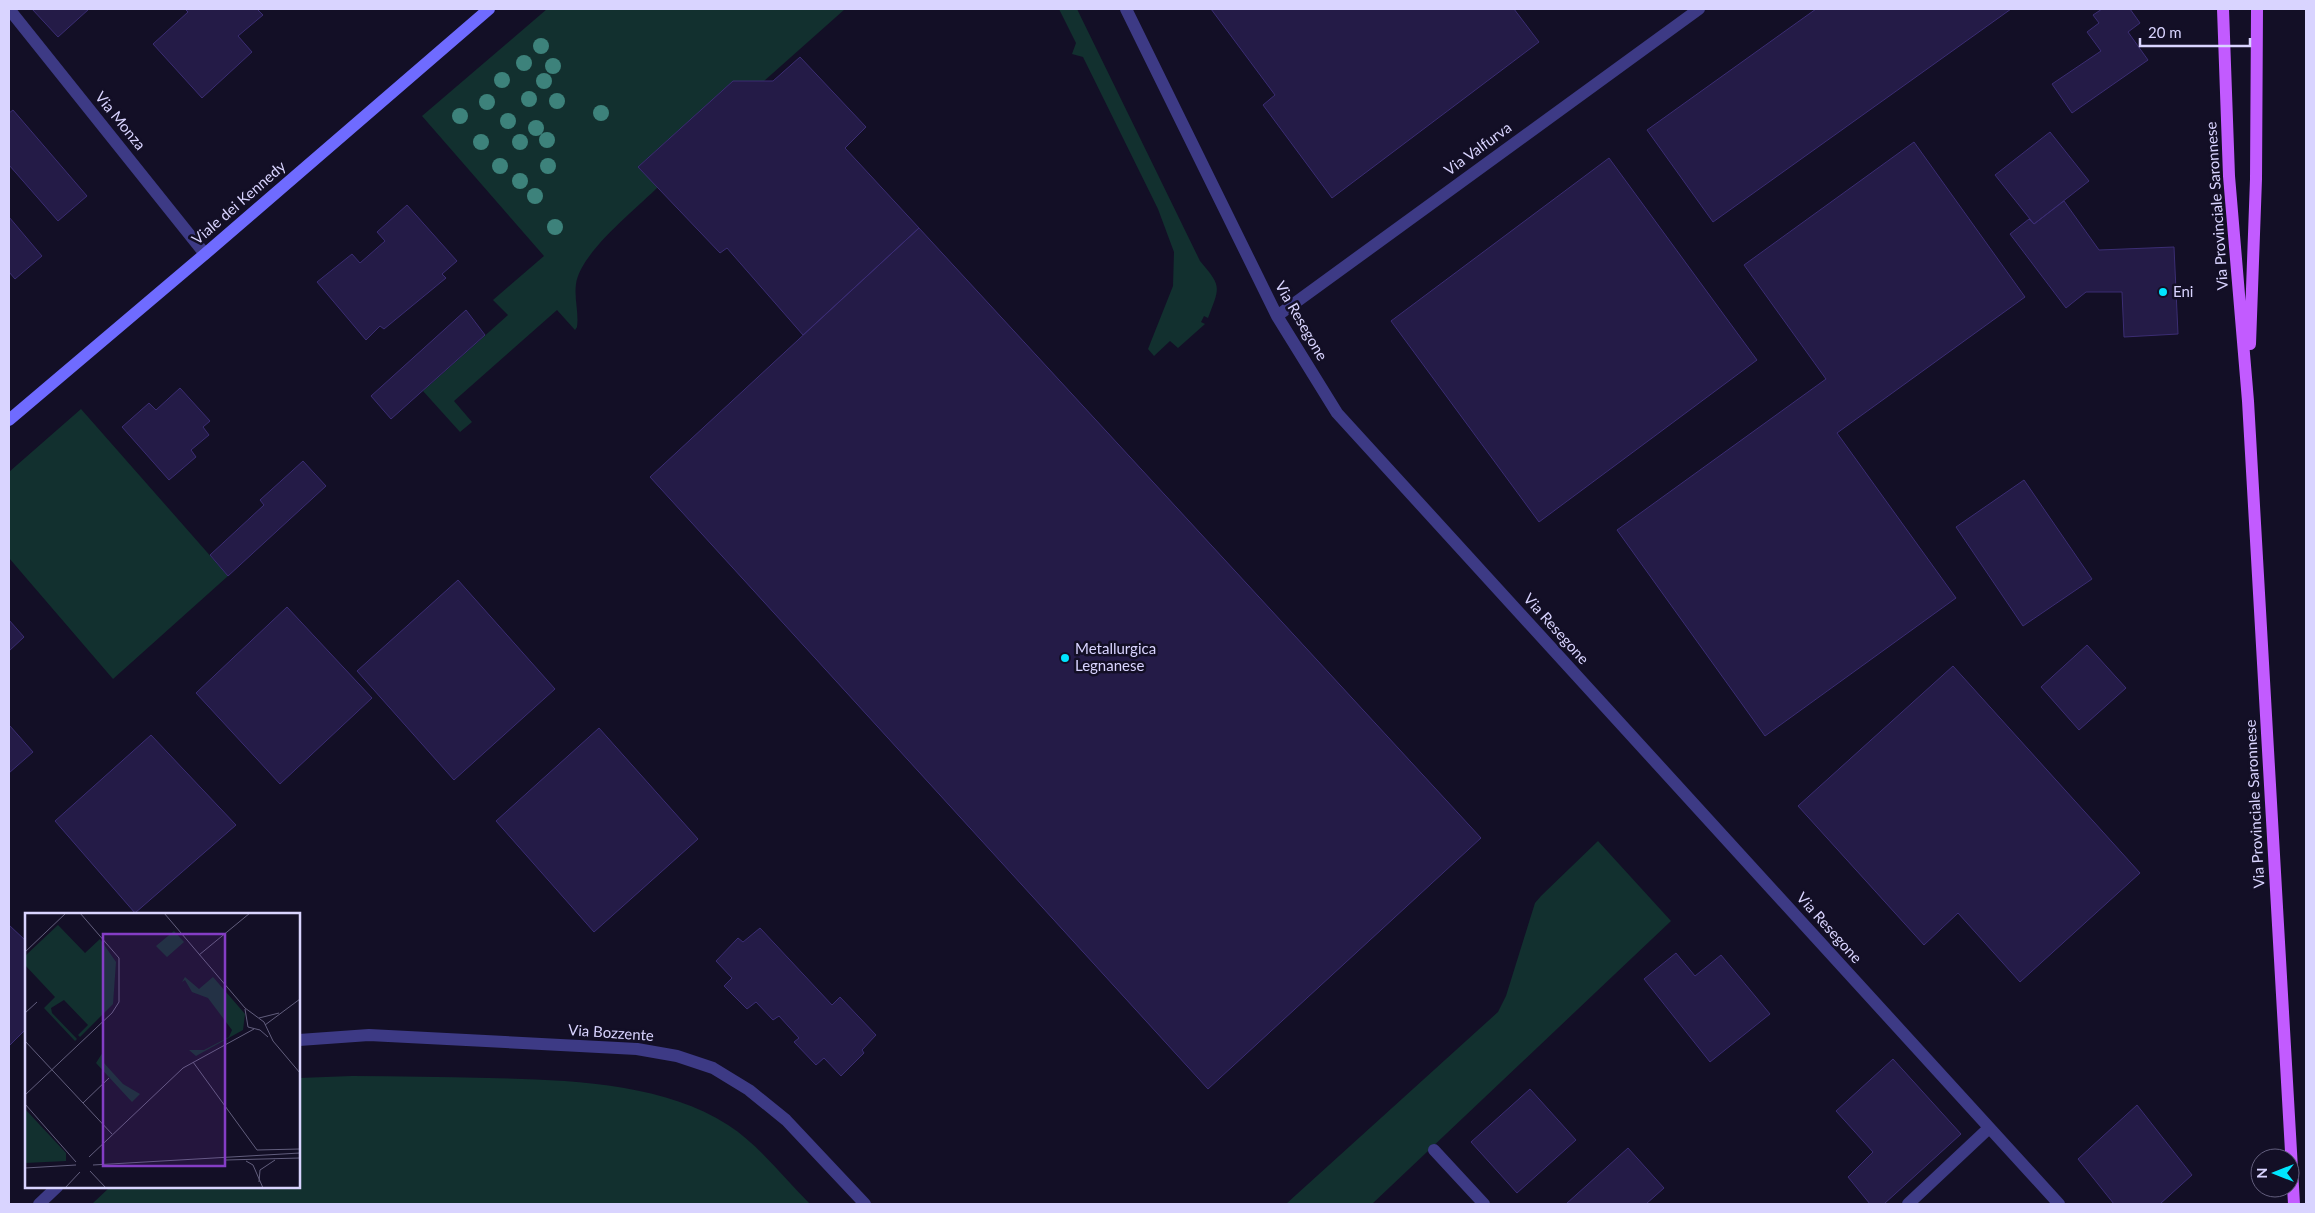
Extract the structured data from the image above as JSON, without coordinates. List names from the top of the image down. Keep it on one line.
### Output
{"streets":{"main road":["Via Provinciale Saronnese"],"street":["Via Monza","Via Valfurva","Viale dei Kennedy","Via Resegone","Via Bozzente"]},"crossings":[["Via Monza","Viale dei Kennedy"],["Via Valfurva","Via Resegone"]],"places":["Eni","Metallurgica Legnanese"],"scale_bar":"20 m","north":"left"}
